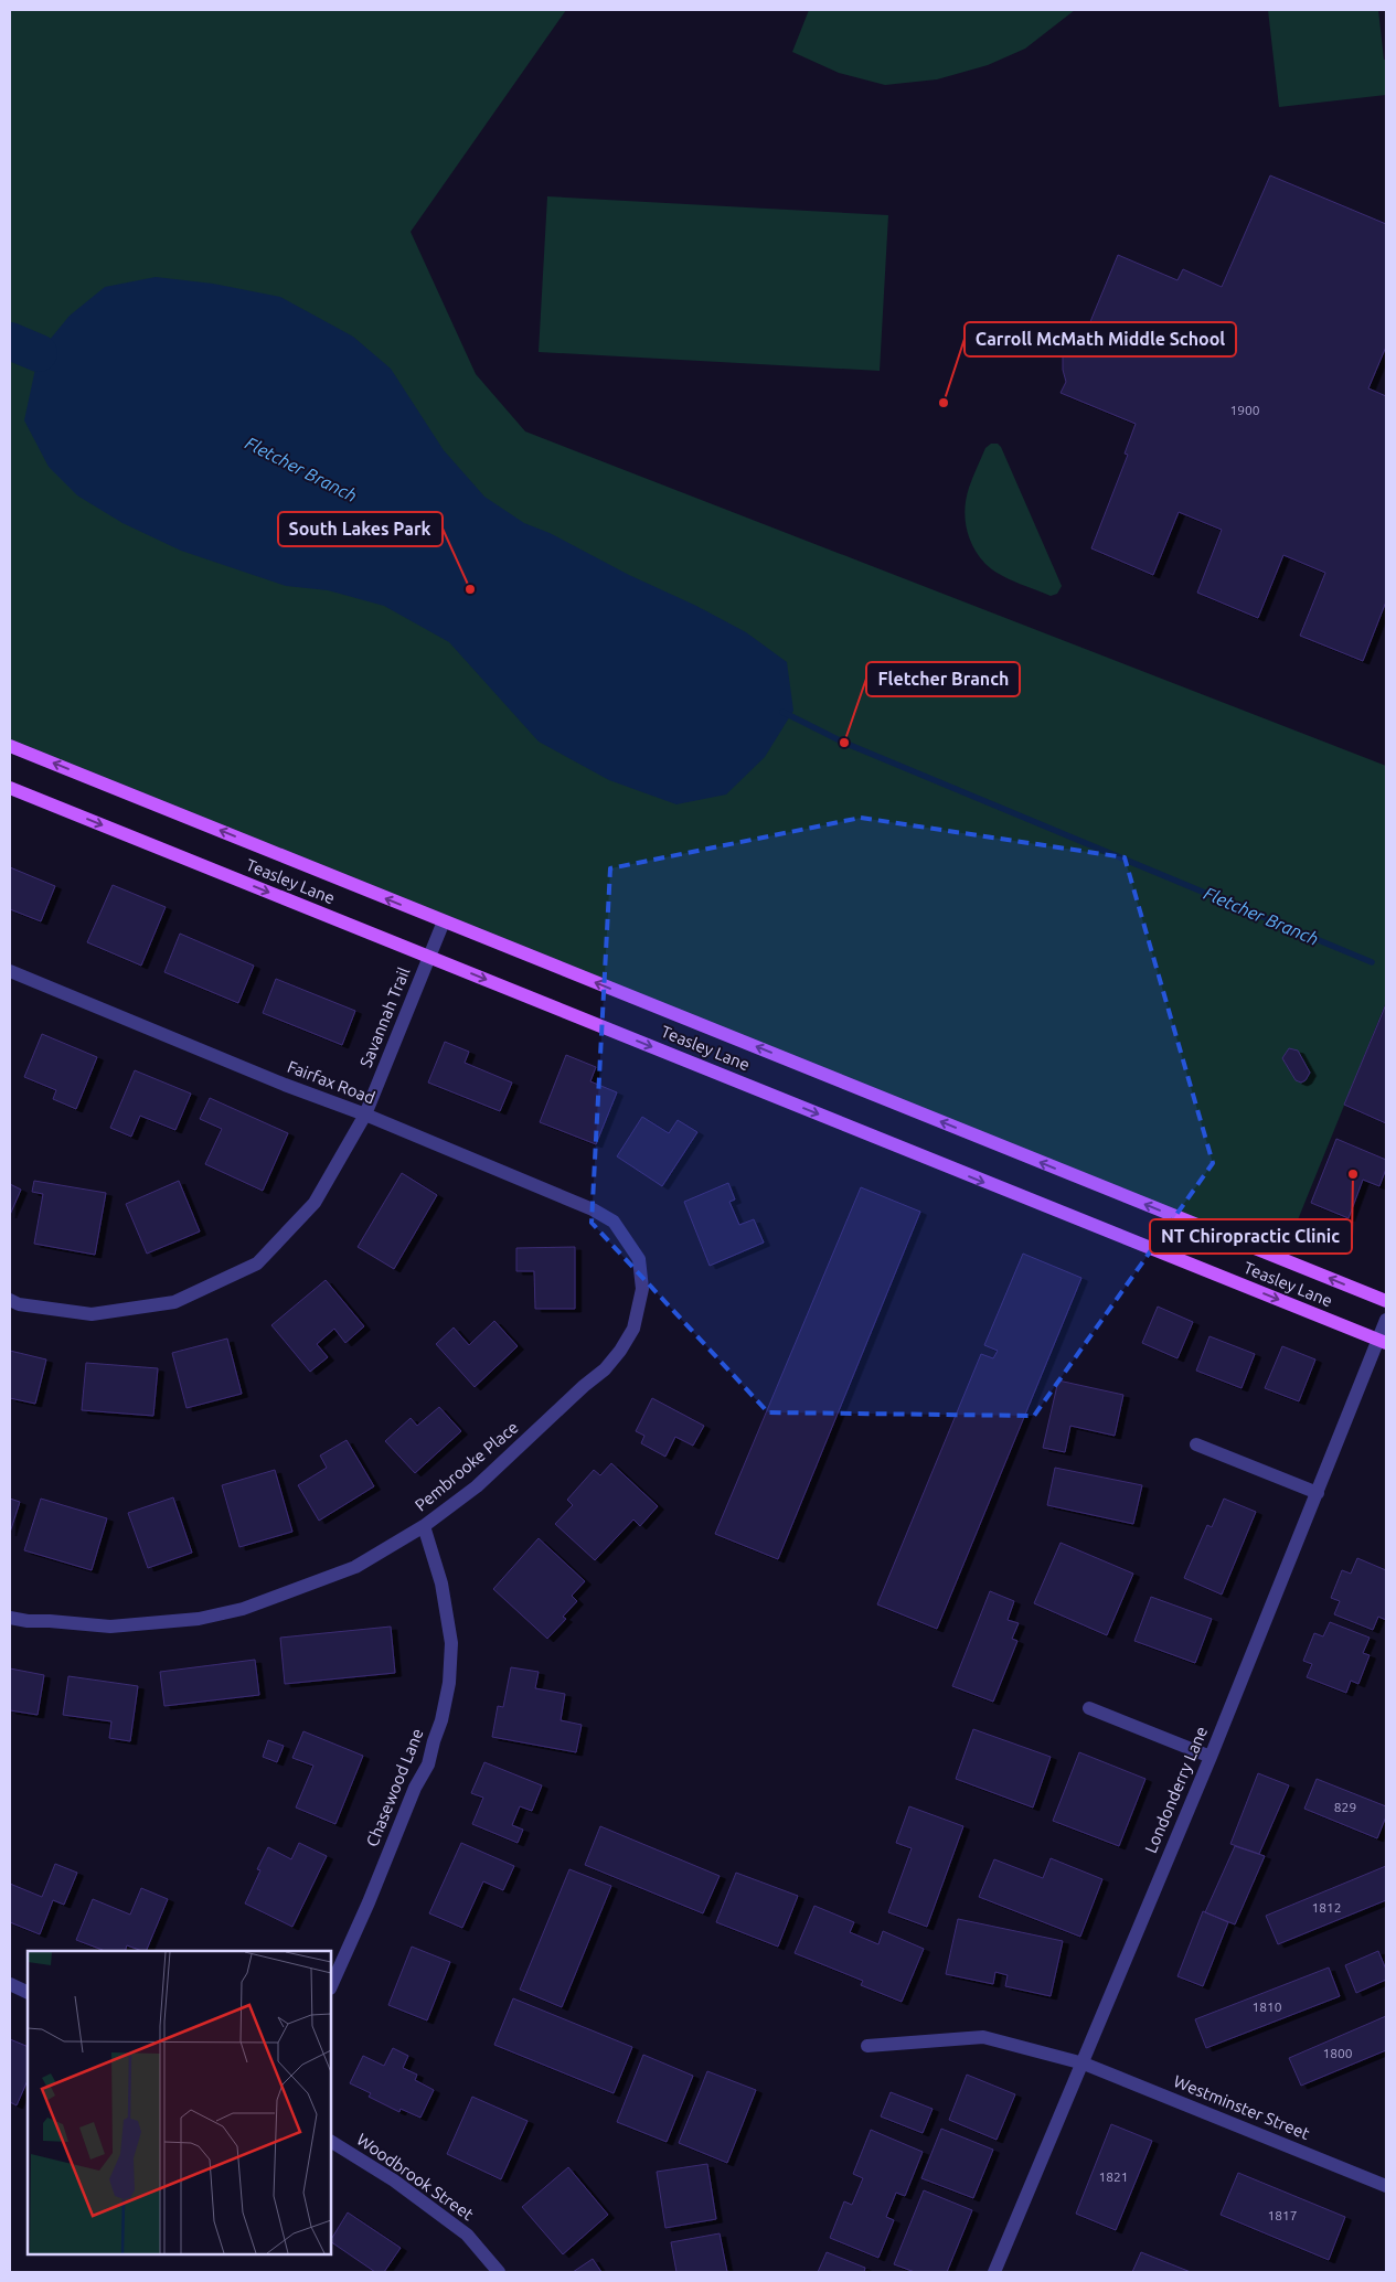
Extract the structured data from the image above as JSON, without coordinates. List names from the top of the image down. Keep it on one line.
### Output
{"streets":{"main road":["Teasley Lane"],"street":["Savannah Trail","Fairfax Road","Pembrooke Place","Chasewood Lane","Londonderry Lane","Westminster Street","Woodbrook Street"]},"crossings":[["Teasley Lane","Savannah Trail"],["Teasley Lane","Londonderry Lane"],["Savannah Trail","Fairfax Road"],["Fairfax Road","Pembrooke Place"],["Pembrooke Place","Chasewood Lane"],["Londonderry Lane","Westminster Street"]],"water":["Fletcher Branch"],"places":["Carroll McMath Middle School","South Lakes Park","Fletcher Branch","NT Chiropractic Clinic"],"house_numbers":["1900","829","1812","1810","1800","1821","1817"]}
